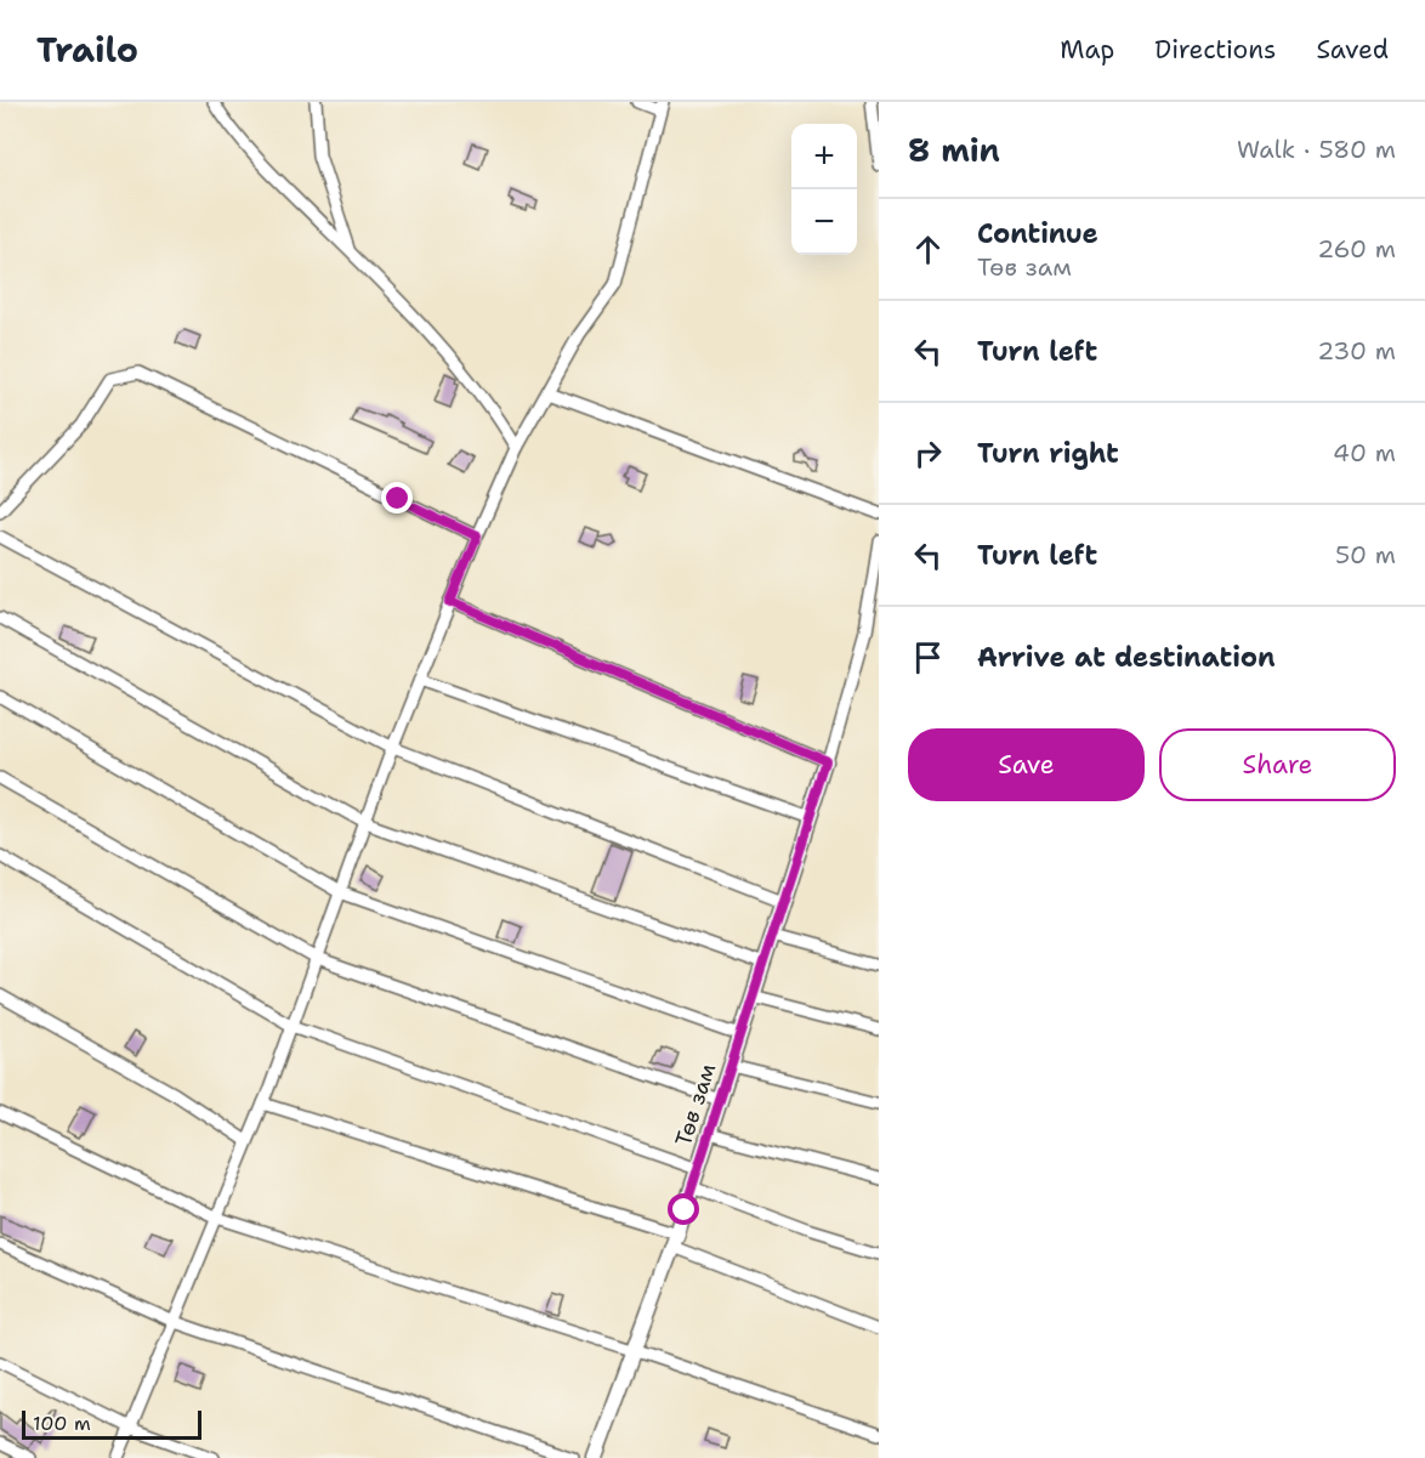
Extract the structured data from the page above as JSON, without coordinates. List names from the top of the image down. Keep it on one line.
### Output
{"streets":{"street":["Төв зам"]},"scale_bar":"100 m","page":{"header":"Trailo","nav":["Map","Directions","Saved"],"heading":["8 min","Walk · 580 m"],"map_buttons":["+","−"],"list":[["Continue","Төв зам","260 m"],["Turn left","230 m"],["Turn right","40 m"],["Turn left","50 m"],"Arrive at destination"],"buttons":["Save","Share"],"scale":"100 m"}}
